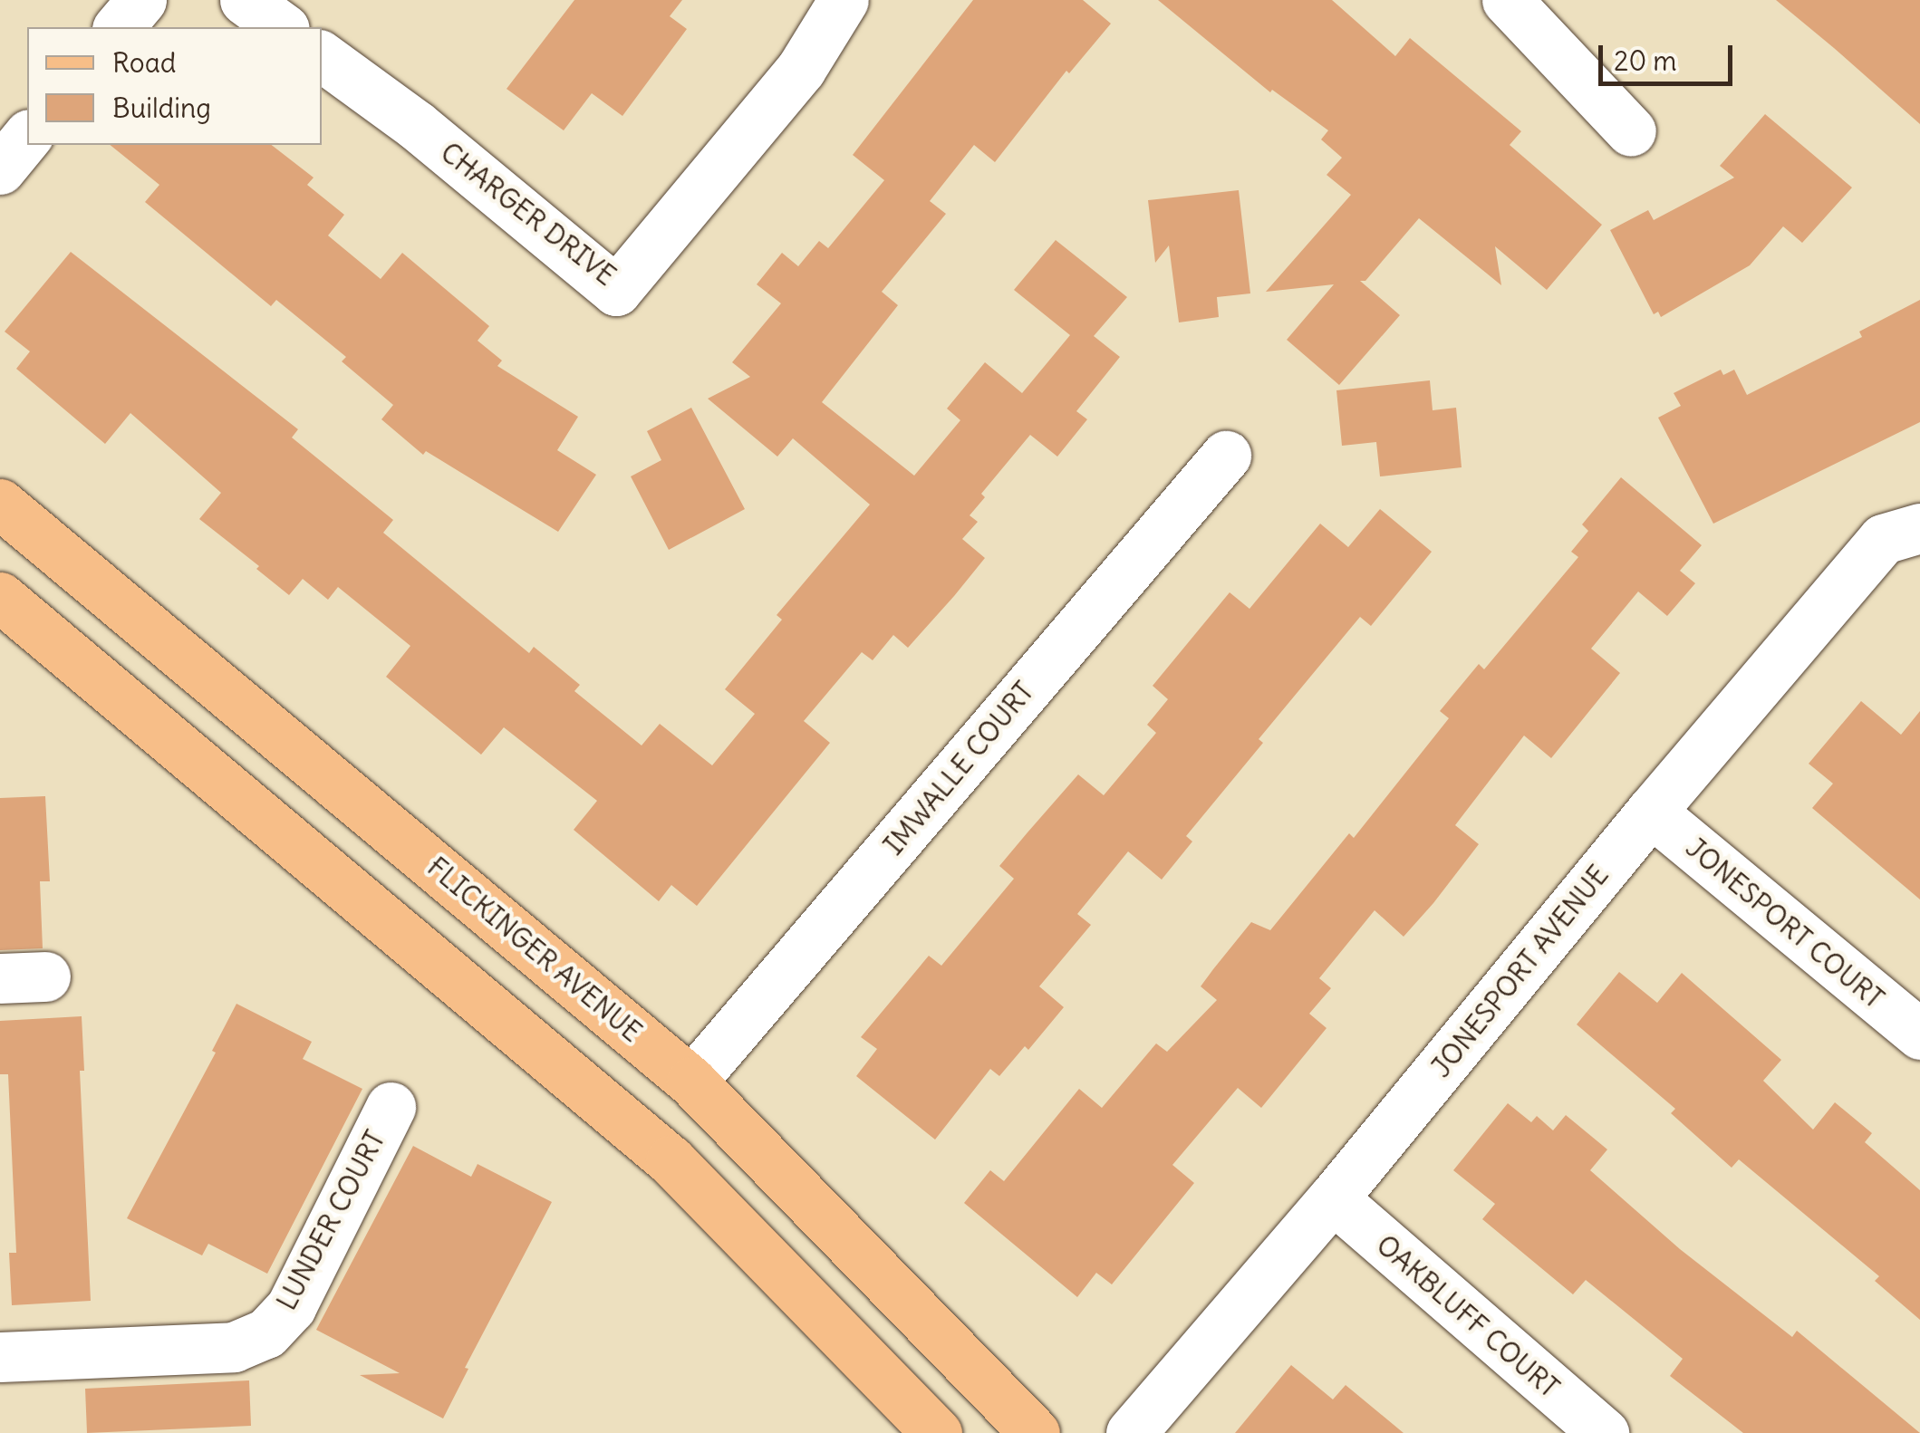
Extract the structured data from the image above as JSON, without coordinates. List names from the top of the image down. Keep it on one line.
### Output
{"streets":{"main road":["FLICKINGER AVENUE"],"street":["CHARGER DRIVE","IMWALLE COURT","JONESPORT COURT","JONESPORT AVENUE","LUNDER COURT","OAKBLUFF COURT"]},"crossings":[["IMWALLE COURT","FLICKINGER AVENUE"],["JONESPORT COURT","JONESPORT AVENUE"],["JONESPORT AVENUE","OAKBLUFF COURT"]],"legend":["Road","Building"],"scale_bar":"20 m"}
